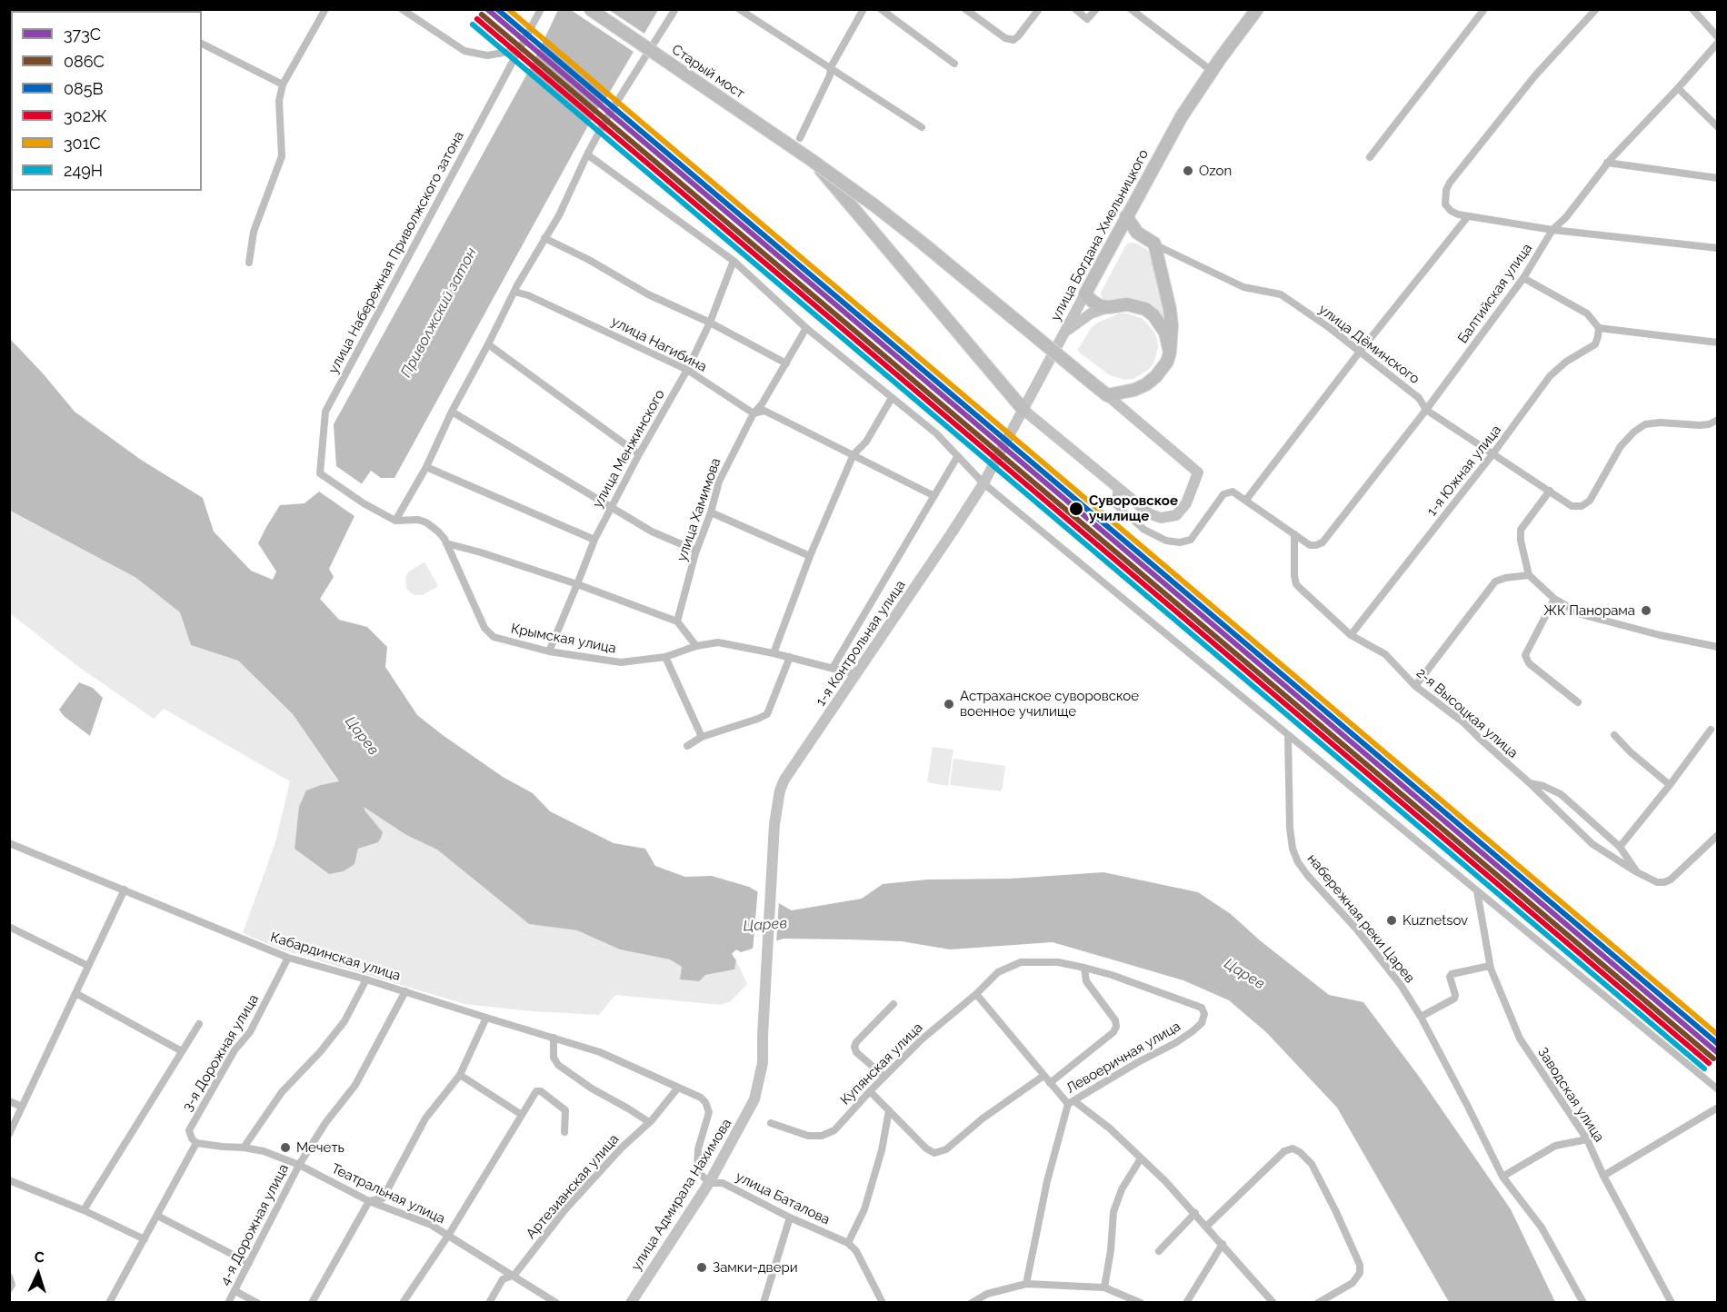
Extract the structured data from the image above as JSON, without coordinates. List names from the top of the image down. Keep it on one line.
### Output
{"streets":{"main road":["Старый мост","улица Богдана Хмельницкого","1-я Контрольная улица","улица Адмирала Нахимова"],"street":["улица Набережная Приволжского затона","Балтийская улица","улица Нагибина","улица Дёминского","улица Менжинского","1-я Южная улица","улица Хамимова","Крымская улица","2-я Высоцкая улица","набережная реки Царев","Кабардинская улица","3-я Дорожная улица","Левоеричная улица","Купянская улица","Заводская улица","Артезианская улица","Театральная улица","улица Баталова","4-я Дорожная улица"]},"crossings":[["улица Богдана Хмельницкого","1-я Контрольная улица"],["улица Набережная Приволжского затона","Крымская улица"],["Балтийская улица","улица Дёминского"],["Балтийская улица","2-я Высоцкая улица"],["улица Нагибина","улица Менжинского"],["улица Нагибина","улица Хамимова"],["улица Дёминского","1-я Южная улица"],["улица Менжинского","Крымская улица"],["1-я Южная улица","2-я Высоцкая улица"],["Крымская улица","1-я Контрольная улица"],["1-я Контрольная улица","улица Адмирала Нахимова"],["Кабардинская улица","3-я Дорожная улица"],["Кабардинская улица","Артезианская улица"],["Кабардинская улица","4-я Дорожная улица"],["3-я Дорожная улица","Театральная улица"],["Левоеричная улица","Купянская улица"],["Артезианская улица","Театральная улица"],["Театральная улица","4-я Дорожная улица"],["улица Адмирала Нахимова","улица Баталова"]],"water":["Приволжский затон","Царев"],"places":["Ozon","Суворовское училище","ЖК Панорама","Астраханское суворовское военное училище","Kuznetsov","Мечеть","Замки-двери"],"lines":["transit line 373C","transit line 085В","transit line 301С","transit line 086С","transit line 302Ж","transit line 249Н"],"legend":["373C","086С","085В","302Ж","301С","249Н"],"north":"top"}
